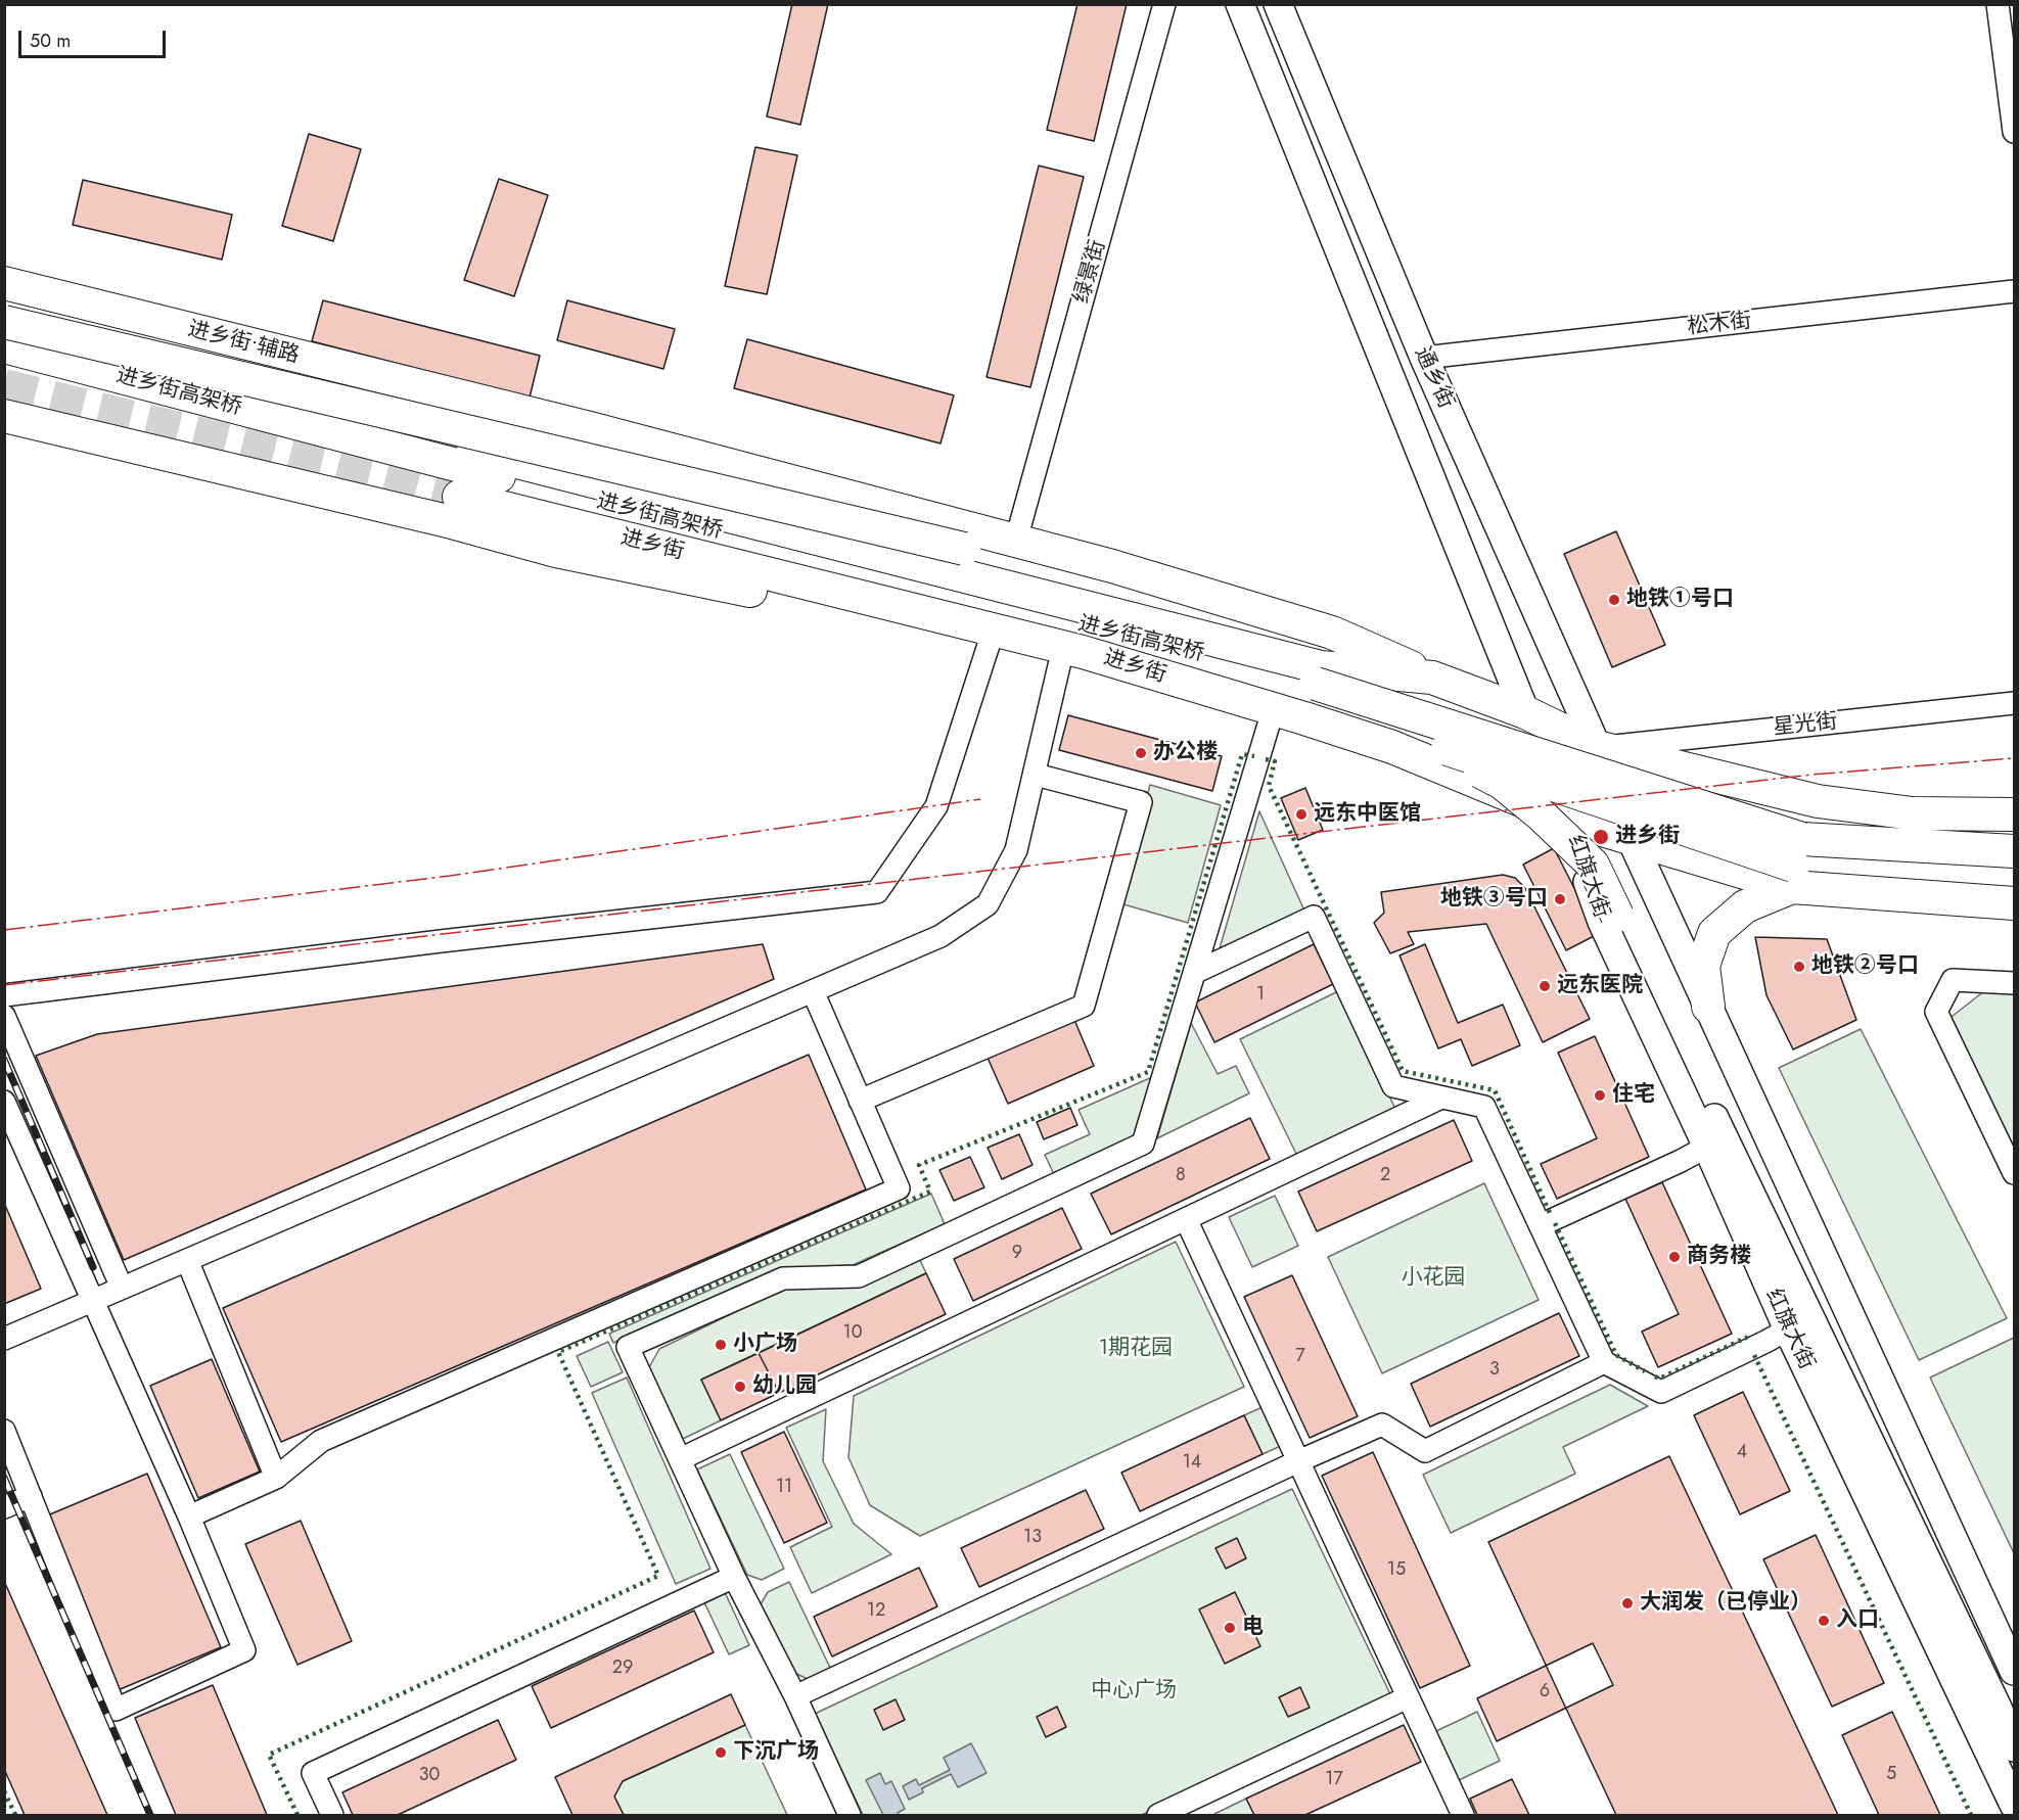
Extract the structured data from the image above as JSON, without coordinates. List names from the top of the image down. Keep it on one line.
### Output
{"streets":{"highway":["进乡街•辅路","进乡街高架桥","进乡街","红旗大街"],"main road":["通乡街"],"street":["绿景街","松木街","星光街"]},"crossings":[["绿景街","进乡街•辅路"],["松木街","通乡街"],["通乡街","进乡街"],["通乡街","星光街"],["通乡街","红旗大街"],["进乡街","星光街"],["进乡街","红旗大街"]],"parks":["小花园","1期花园","中心广场"],"places":["地铁①号口","办公楼","远东中医馆","进乡街","地铁③号口","地铁②号口","远东医院","住宅","商务楼","小广场","幼儿园","大润发（已停业）","入口","电","下沉广场"],"house_numbers":["1","8","2","9","10","7","3","4","14","11","13","15","12","29","6","5","30","17"],"scale_bar":"50 m"}
